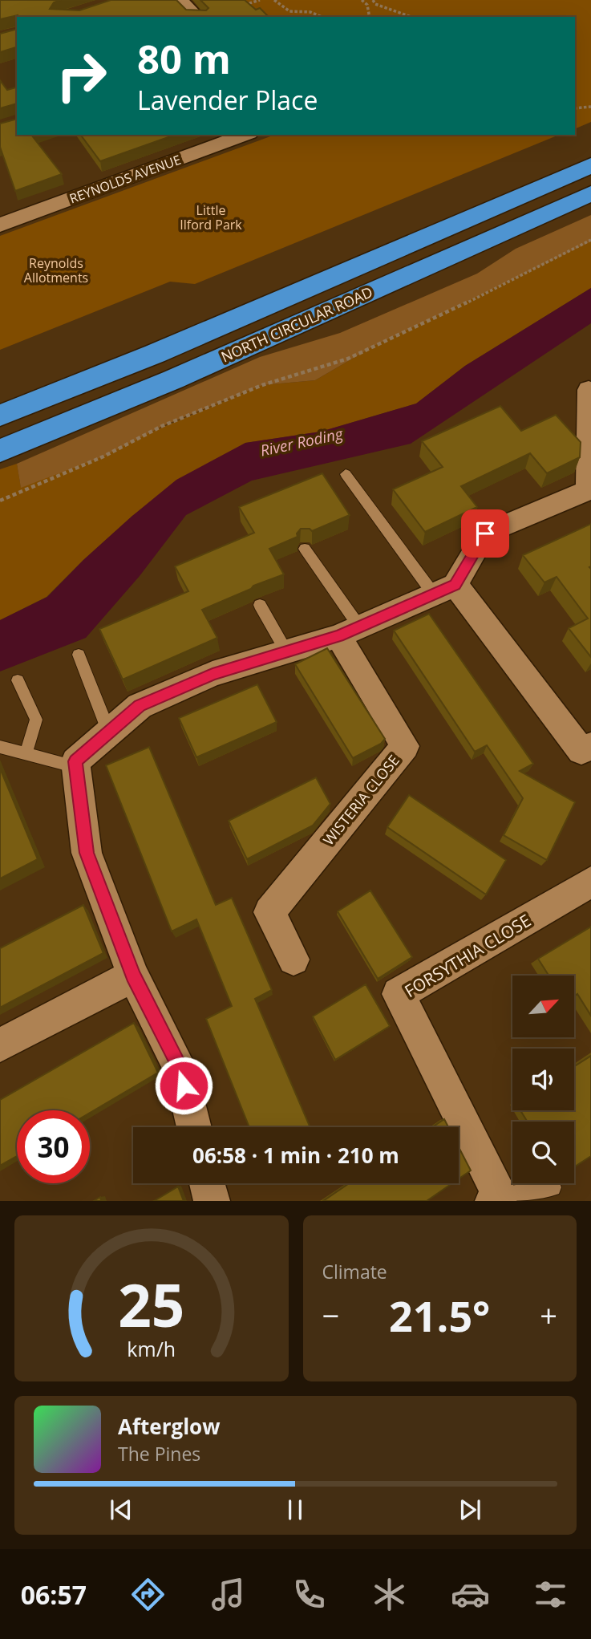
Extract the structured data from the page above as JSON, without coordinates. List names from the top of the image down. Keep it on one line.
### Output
{"streets":{"highway":["NORTH CIRCULAR ROAD"],"street":["REYNOLDS AVENUE","WISTERIA CLOSE","FORSYTHIA CLOSE"]},"water":["River Roding"],"parks":["Little Ilford Park","Reynolds Allotments"],"north":"top right","page":{"turn":["80 m","Lavender Place"],"limit":"30","trip":"06:58 · 1 min · 210 m","tile":"Climate","heat":["−","21.5°","+"],"song":["Afterglow","The Pines"],"tabs":"06:57","gauge":["25","km/h"]}}
